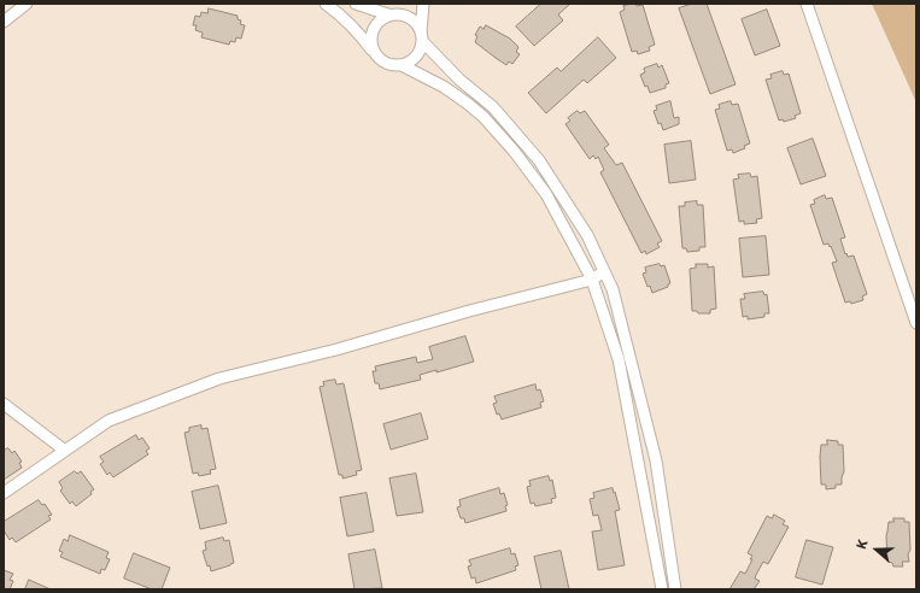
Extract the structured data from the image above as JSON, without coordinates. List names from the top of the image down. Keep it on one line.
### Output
{"north":"left"}
